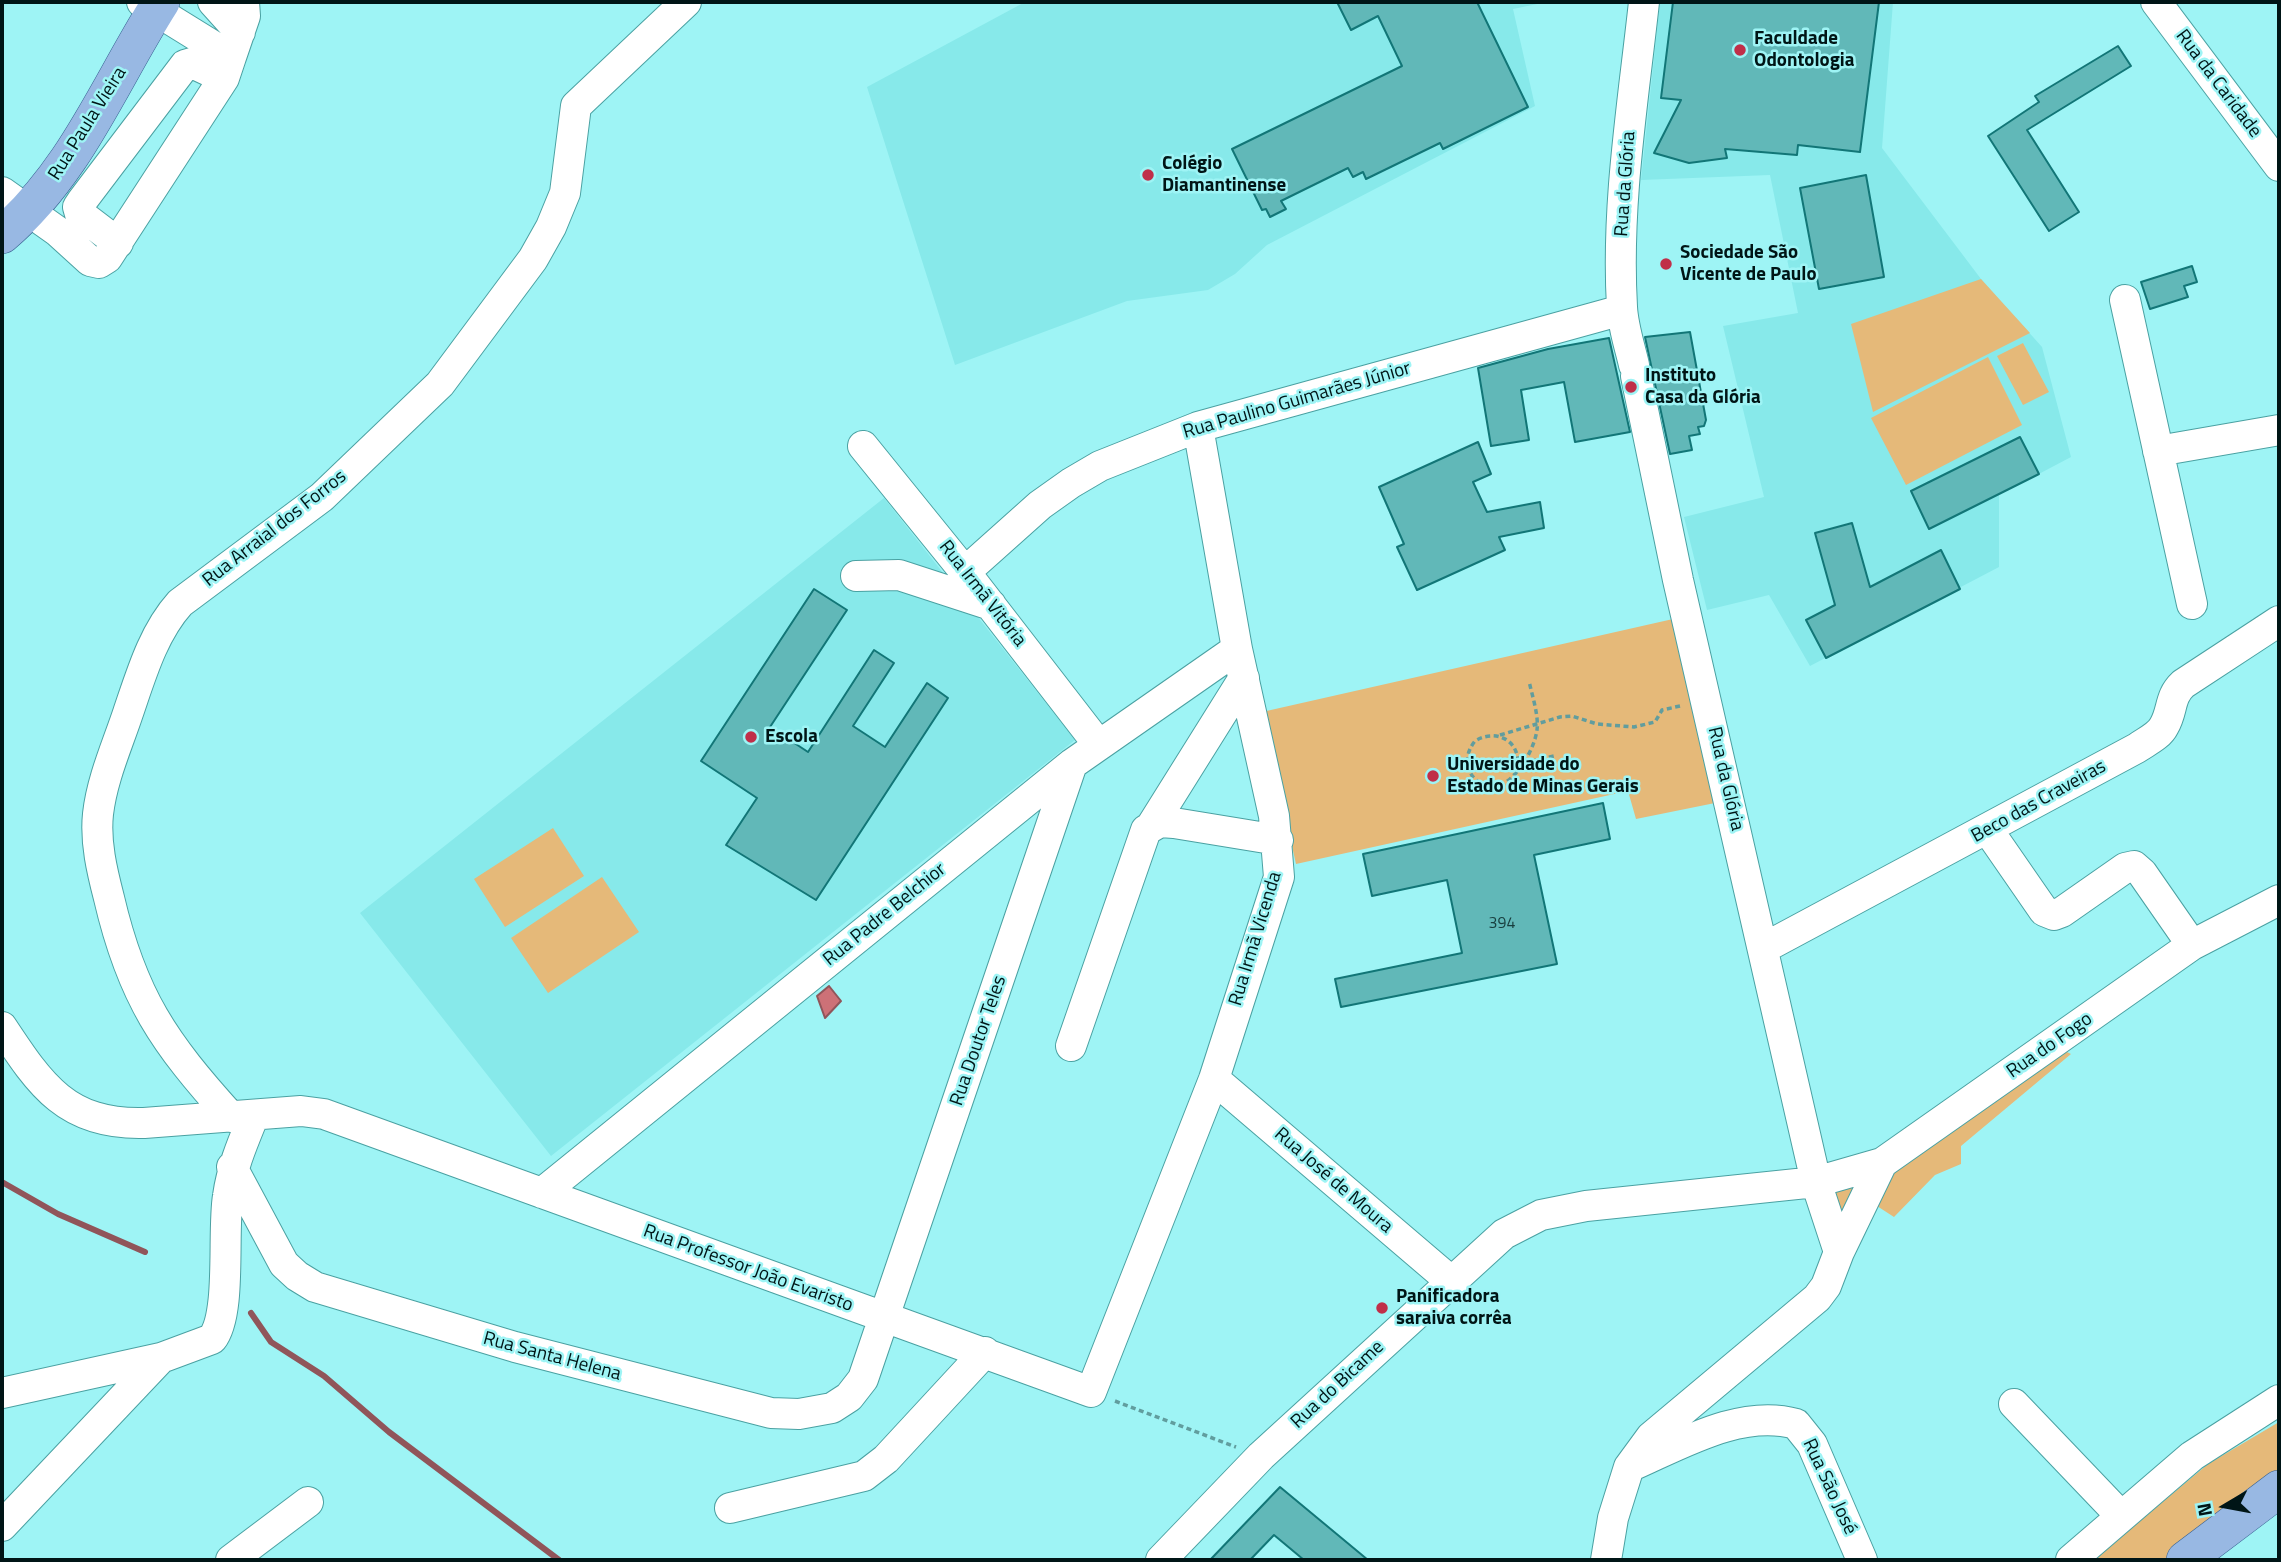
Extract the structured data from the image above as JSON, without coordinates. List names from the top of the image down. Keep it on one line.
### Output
{"streets":{"main road":["Rua Paula Vieira"],"street":["Rua da Caridade","Rua da Glória","Rua Paulino Guimarães Júnior","Rua Arraial dos Forros","Rua Irmã Vitória","Beco das Craveiras","Rua Padre Belchior","Rua Irmã Vicenda","Rua Doutor Teles","Rua do Fogo","Rua José de Moura","Rua Professor João Evaristo","Rua Santa Helena","Rua do Bicame","Rua São José"]},"crossings":[["Rua da Glória","Rua Paulino Guimarães Júnior"],["Rua da Glória","Beco das Craveiras"],["Rua da Glória","Rua do Fogo"],["Rua da Glória","Rua do Bicame"],["Rua Paulino Guimarães Júnior","Rua Irmã Vitória"],["Rua Paulino Guimarães Júnior","Rua Irmã Vicenda"],["Rua Arraial dos Forros","Rua Professor João Evaristo"],["Rua Irmã Vitória","Rua Padre Belchior"],["Rua Padre Belchior","Rua Irmã Vicenda"],["Rua Padre Belchior","Rua Doutor Teles"],["Rua Padre Belchior","Rua Professor João Evaristo"],["Rua Irmã Vicenda","Rua José de Moura"],["Rua Irmã Vicenda","Rua Professor João Evaristo"],["Rua Doutor Teles","Rua Professor João Evaristo"],["Rua Doutor Teles","Rua Santa Helena"],["Rua do Fogo","Rua do Bicame"],["Rua José de Moura","Rua do Bicame"],["Rua Professor João Evaristo","Rua Santa Helena"]],"places":["Faculdade Odontologia","Colégio Diamantinense","Sociedade São Vicente de Paulo","Instituto Casa da Glória","Escola","Universidade do Estado de Minas Gerais","Panificadora saraiva corrêa"],"house_numbers":["394"],"north":"left"}
